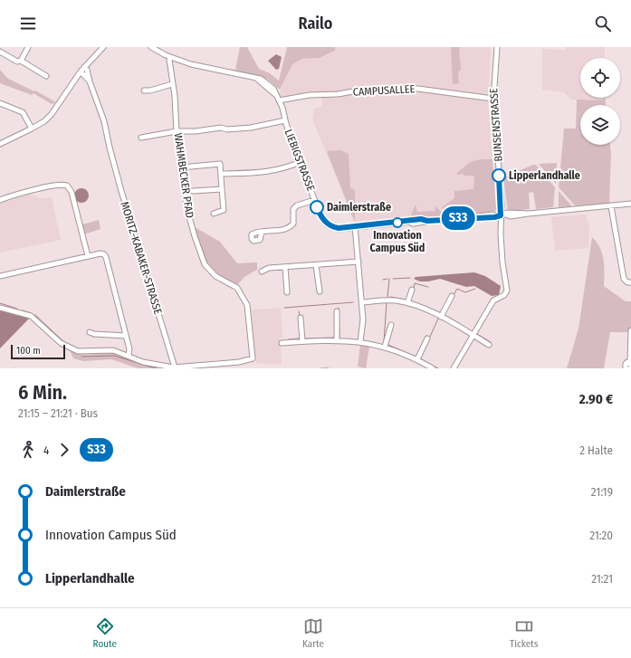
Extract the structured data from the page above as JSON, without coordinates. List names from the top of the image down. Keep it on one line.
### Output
{"streets":{"street":["CAMPUSALLEE","BUNSENSTRASSE","LIEBIGSTRASSE","WAHMBECKER PFAD","MORITZ-KABAKER-STRASSE"]},"crossings":[["CAMPUSALLEE","BUNSENSTRASSE"],["CAMPUSALLEE","LIEBIGSTRASSE"],["BUNSENSTRASSE","LIEBIGSTRASSE"],["WAHMBECKER PFAD","MORITZ-KABAKER-STRASSE"]],"places":["Lipperlandhalle","Daimlerstraße","Innovation Campus Süd"],"lines":["bus line S33"],"scale_bar":"100 m","page":{"header":"Railo","on_map":"S33","scale":"100 m","heading":["6 Min.","21:15 – 21:21 · Bus","2.90 €"],"legs":["4","S33","2 Halte"],"list":[{"name":"Daimlerstraße","value":"21:19"},{"name":"Innovation Campus Süd","value":"21:20"},{"name":"Lipperlandhalle","value":"21:21"}],"tabs":["Route","Karte","Tickets"]}}
